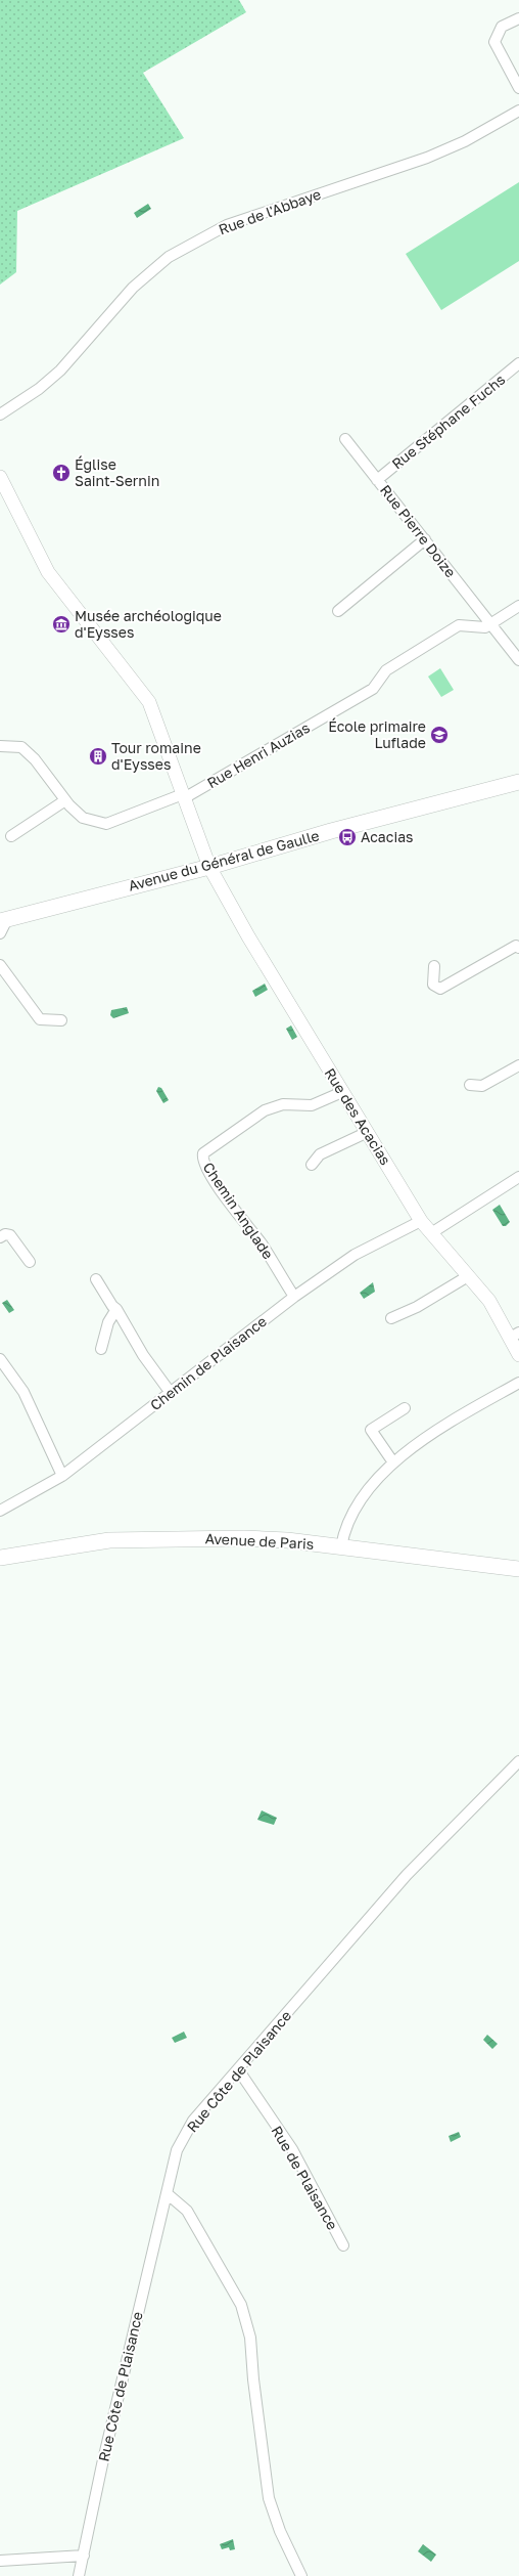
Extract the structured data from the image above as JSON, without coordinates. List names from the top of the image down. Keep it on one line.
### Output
{"streets":{"main road":["Avenue du Général de Gaulle","Avenue de Paris"],"street":["Rue de l'Abbaye","Rue Stéphane Fuchs","Rue Pierre Doize","Rue Henri Auzias","Rue des Acacias","Chemin Anglade","Chemin de Plaisance","Rue Côte de Plaisance","Rue de Plaisance"]},"crossings":[["Rue Stéphane Fuchs","Rue Pierre Doize"],["Rue Pierre Doize","Rue Henri Auzias"],["Rue Henri Auzias","Rue des Acacias"],["Avenue du Général de Gaulle","Rue des Acacias"],["Rue des Acacias","Chemin Anglade"],["Rue des Acacias","Chemin de Plaisance"],["Chemin Anglade","Chemin de Plaisance"],["Rue Côte de Plaisance","Rue de Plaisance"]],"places":{"church":["Église Saint-Sernin"],"museum":["Musée archéologique d'Eysses"],"school or university":["École primaire Luflade"],"building":["Tour romaine d'Eysses"],"bus stop":["Acacias"]}}
